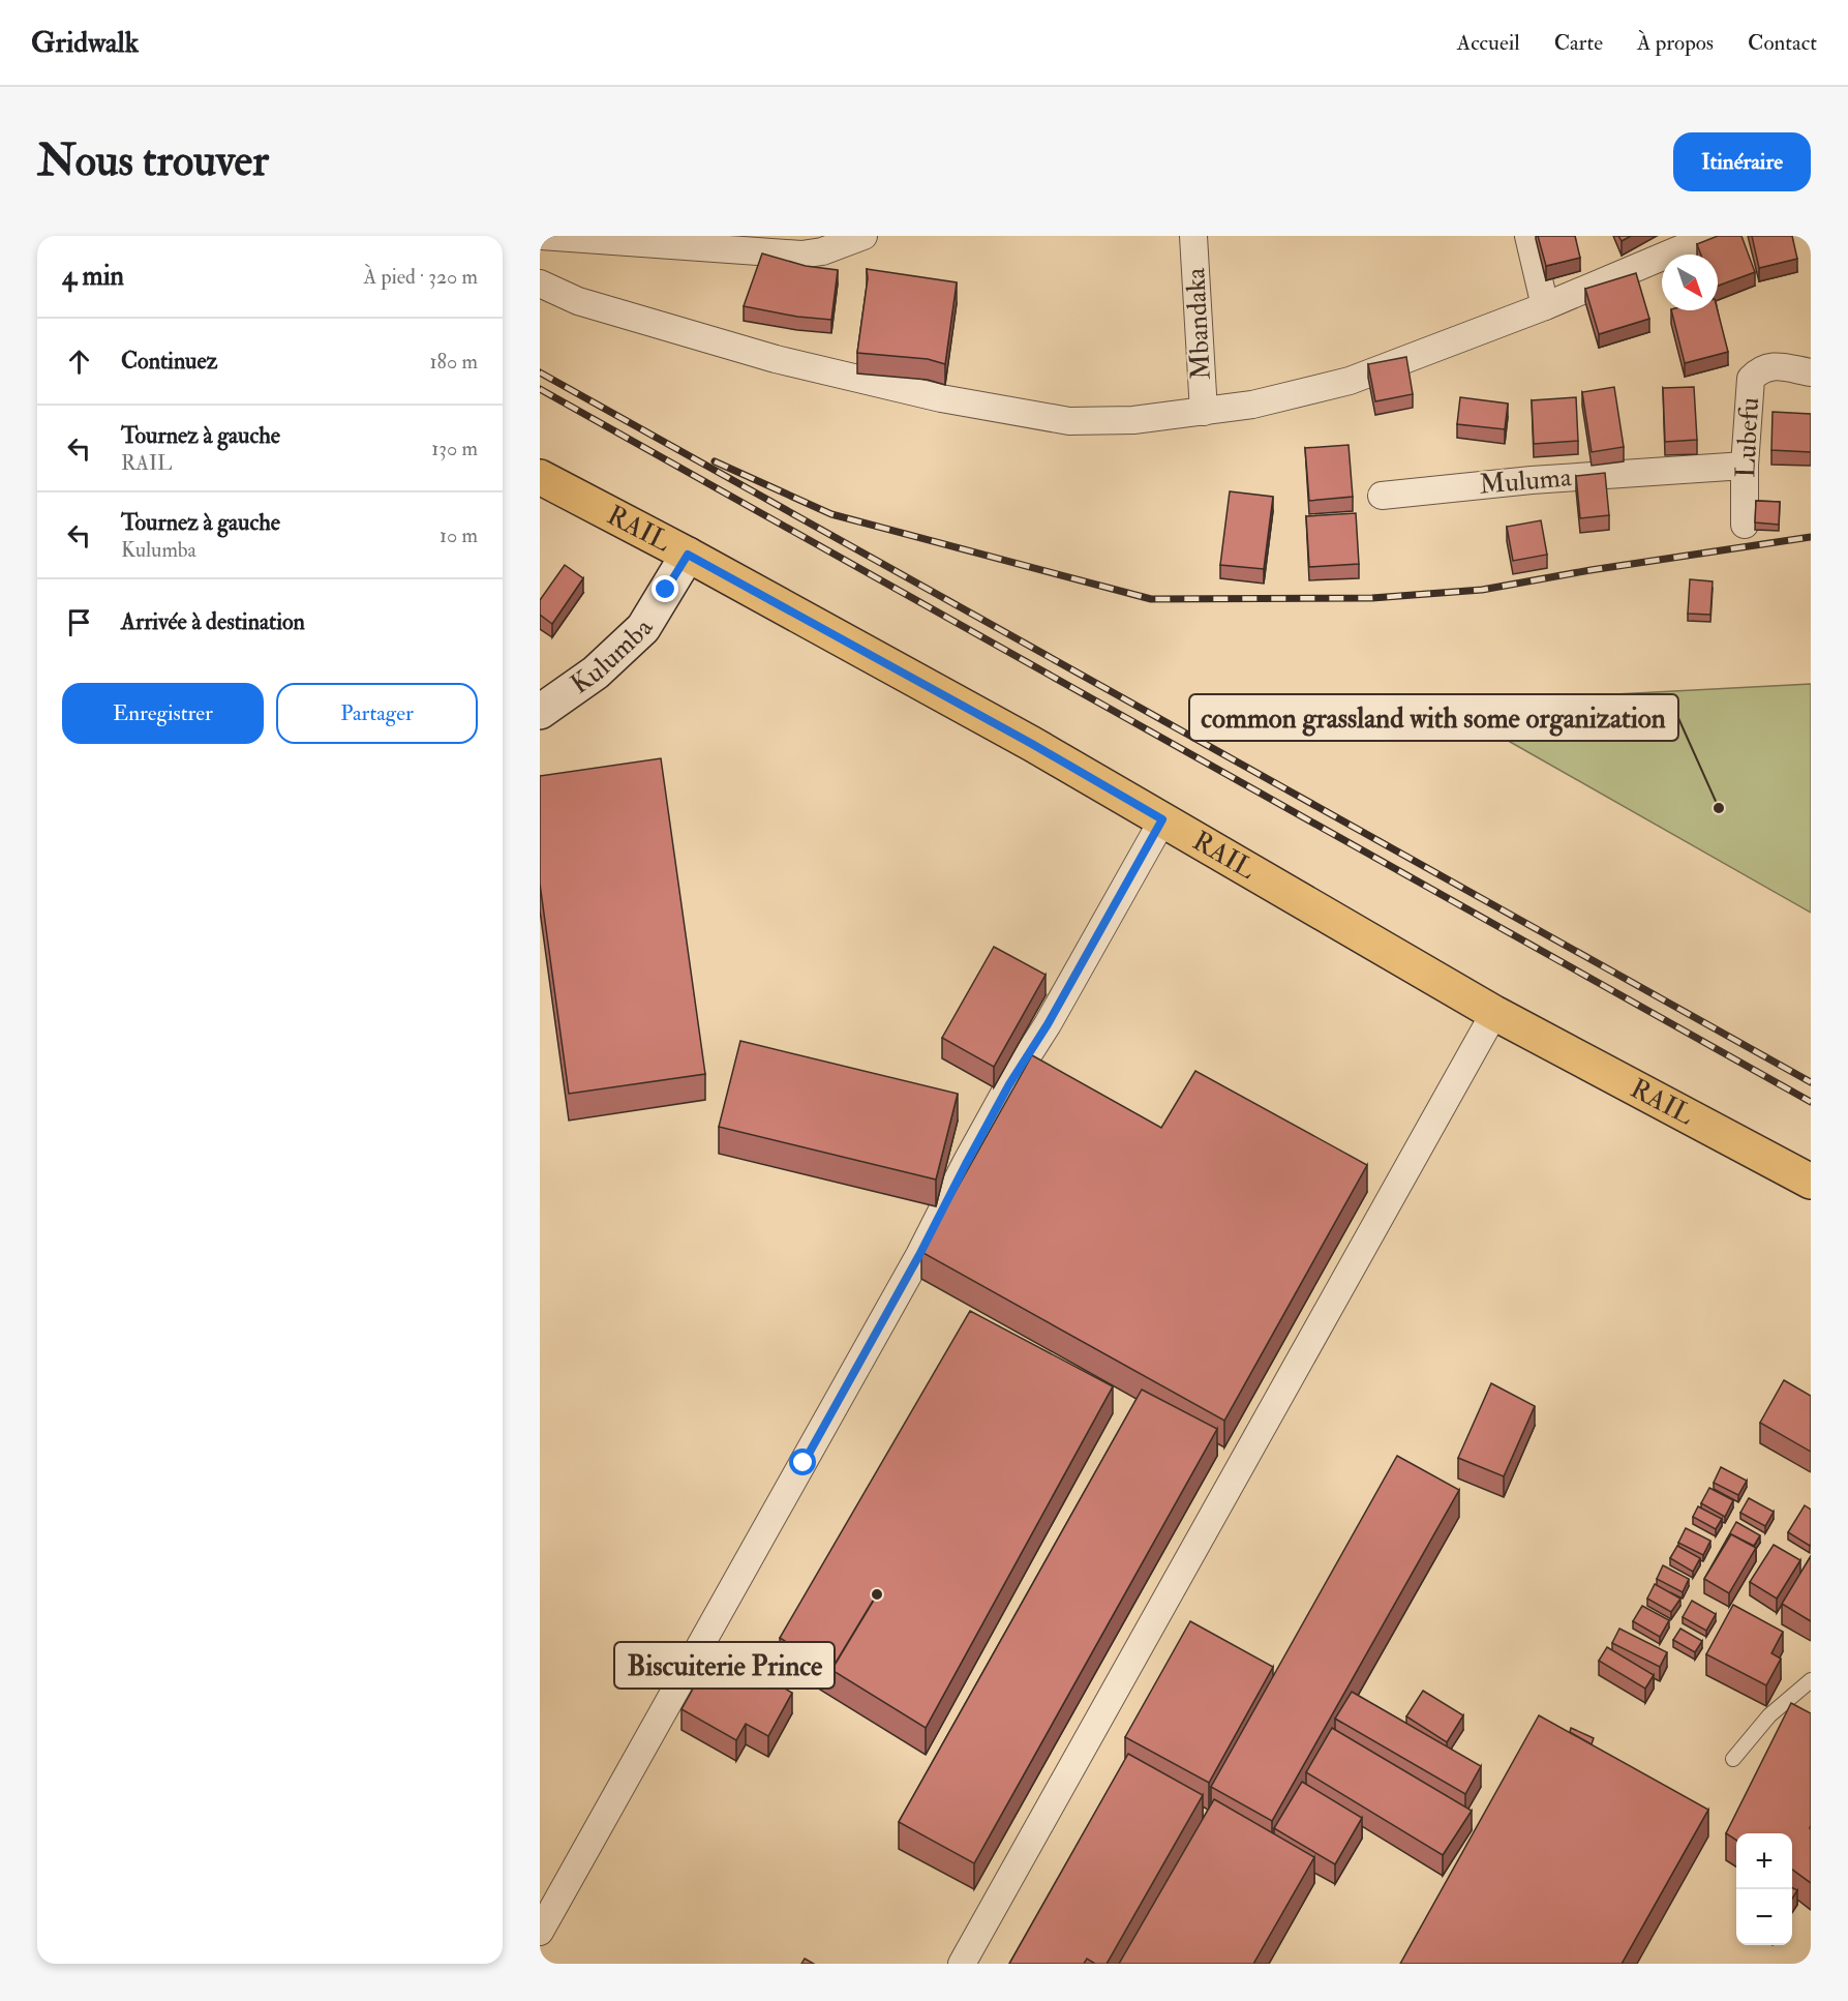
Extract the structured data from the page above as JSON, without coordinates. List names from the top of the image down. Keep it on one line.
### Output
{"streets":{"main road":["RAIL"],"street":["Mbandaka","Lubefu","Muluma","Kulumba"]},"crossings":[["Lubefu","Muluma"],["RAIL","Kulumba"]],"places":["common grassland with some organization","Biscuiterie Prince"],"north":"bottom right","page":{"header":"Gridwalk","nav":["Accueil","Carte","À propos","Contact"],"buttons":["Itinéraire",["Enregistrer","Partager"]],"title":"Nous trouver","heading":["4 min","À pied · 320 m"],"list":[["Continuez","180 m"],["Tournez à gauche","RAIL","130 m"],["Tournez à gauche","Kulumba","10 m"],"Arrivée à destination"],"map_buttons":["+","−"]}}
